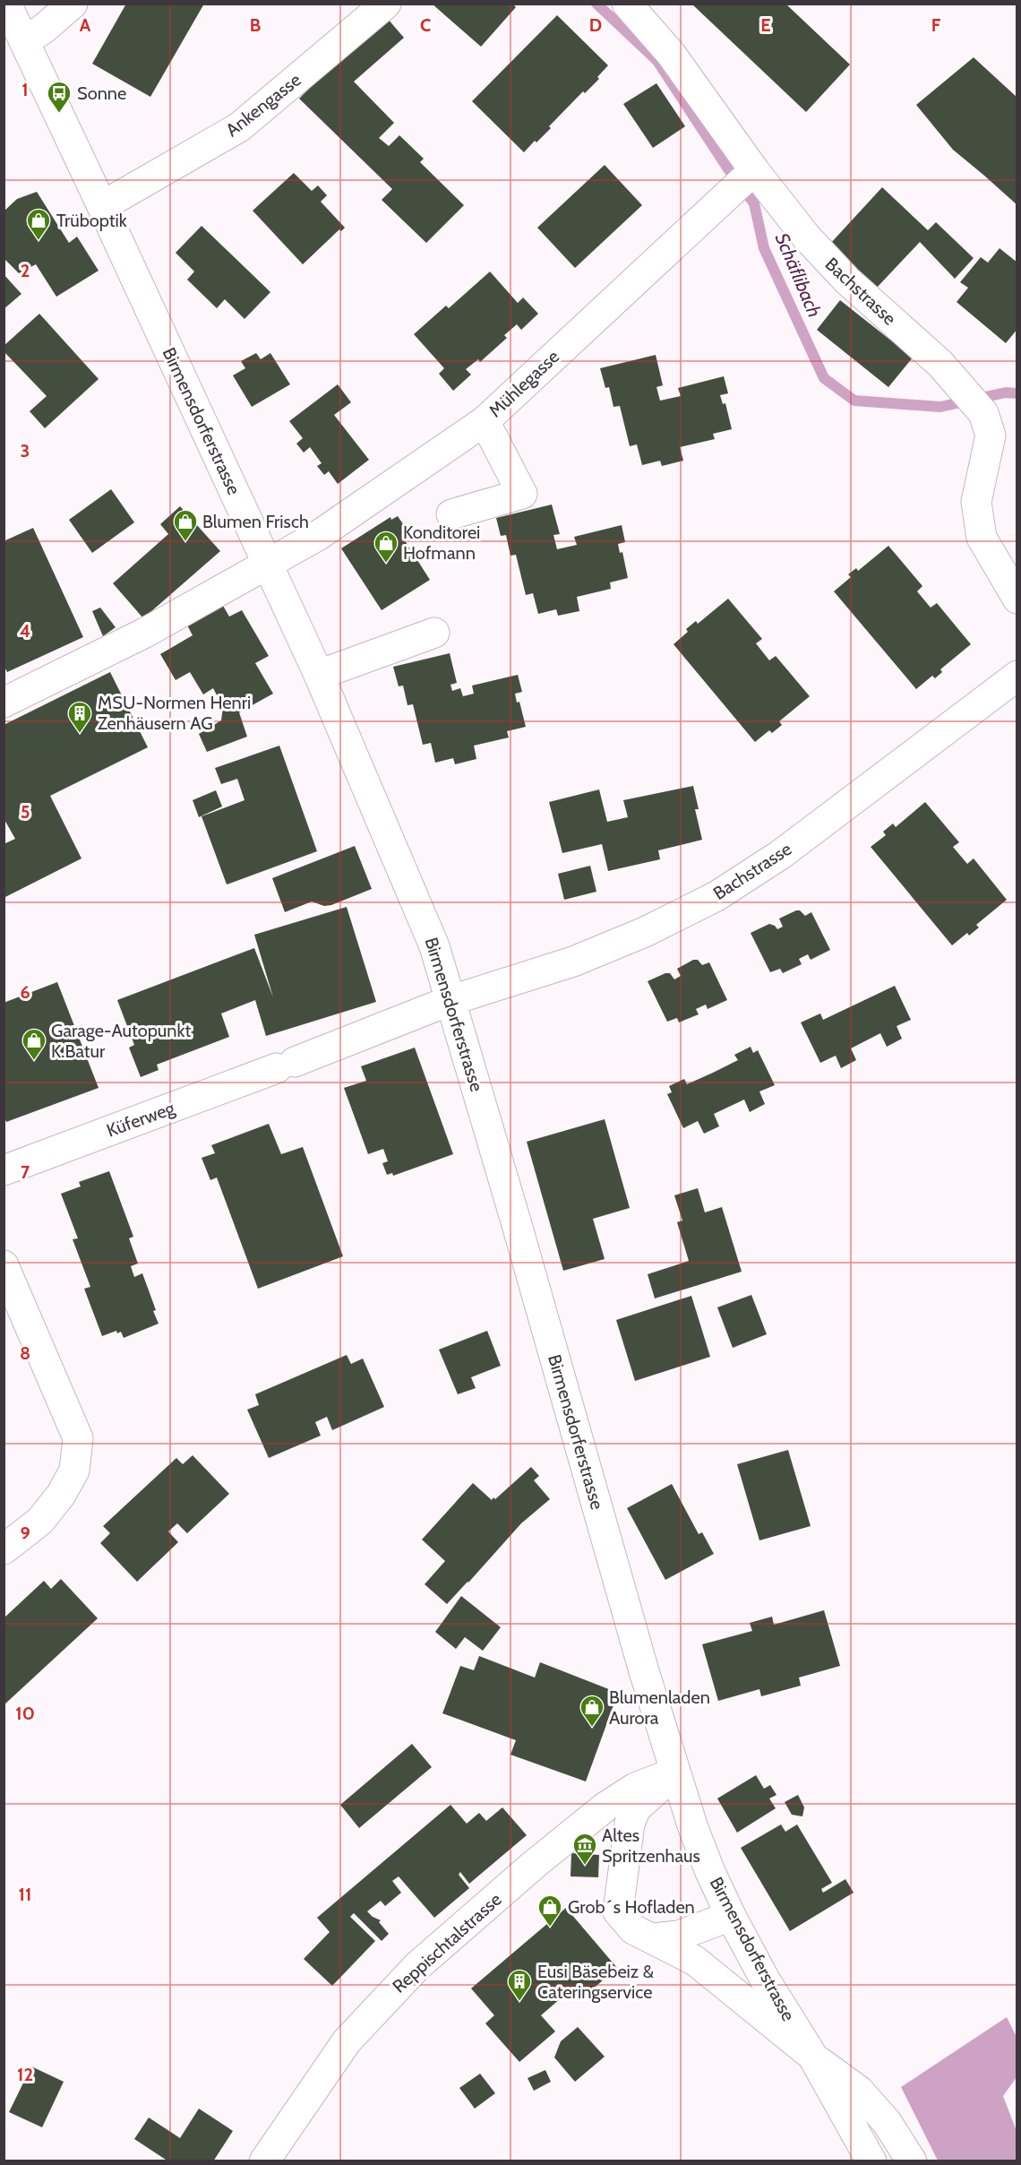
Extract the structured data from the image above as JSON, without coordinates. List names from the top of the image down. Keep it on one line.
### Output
{"streets":{"street":["Ankengasse","Bachstrasse","Mühlegasse","Birmensdorferstrasse","Küferweg","Reppischtalstrasse"]},"crossings":[["Ankengasse","Birmensdorferstrasse"],["Bachstrasse","Mühlegasse"],["Bachstrasse","Birmensdorferstrasse"],["Bachstrasse","Küferweg"],["Mühlegasse","Birmensdorferstrasse"],["Birmensdorferstrasse","Küferweg"],["Birmensdorferstrasse","Reppischtalstrasse"]],"water":["Schäflibach"],"places":{"bus stop":["Sonne"],"shop":["Trüboptik","Blumen Frisch","Konditorei Hofmann","Garage-Autopunkt K.Batur","Blumenladen Aurora","Grob´s Hofladen"],"building":["MSU-Normen Henri Zenhäusern AG","Eusi Bäsebeiz & Cateringservice"],"museum":["Altes Spritzenhaus"]},"grid":{"columns":["A","B","C","D","E","F"],"rows":["1","2","3","4","5","6","7","8","9","10","11","12"]}}
